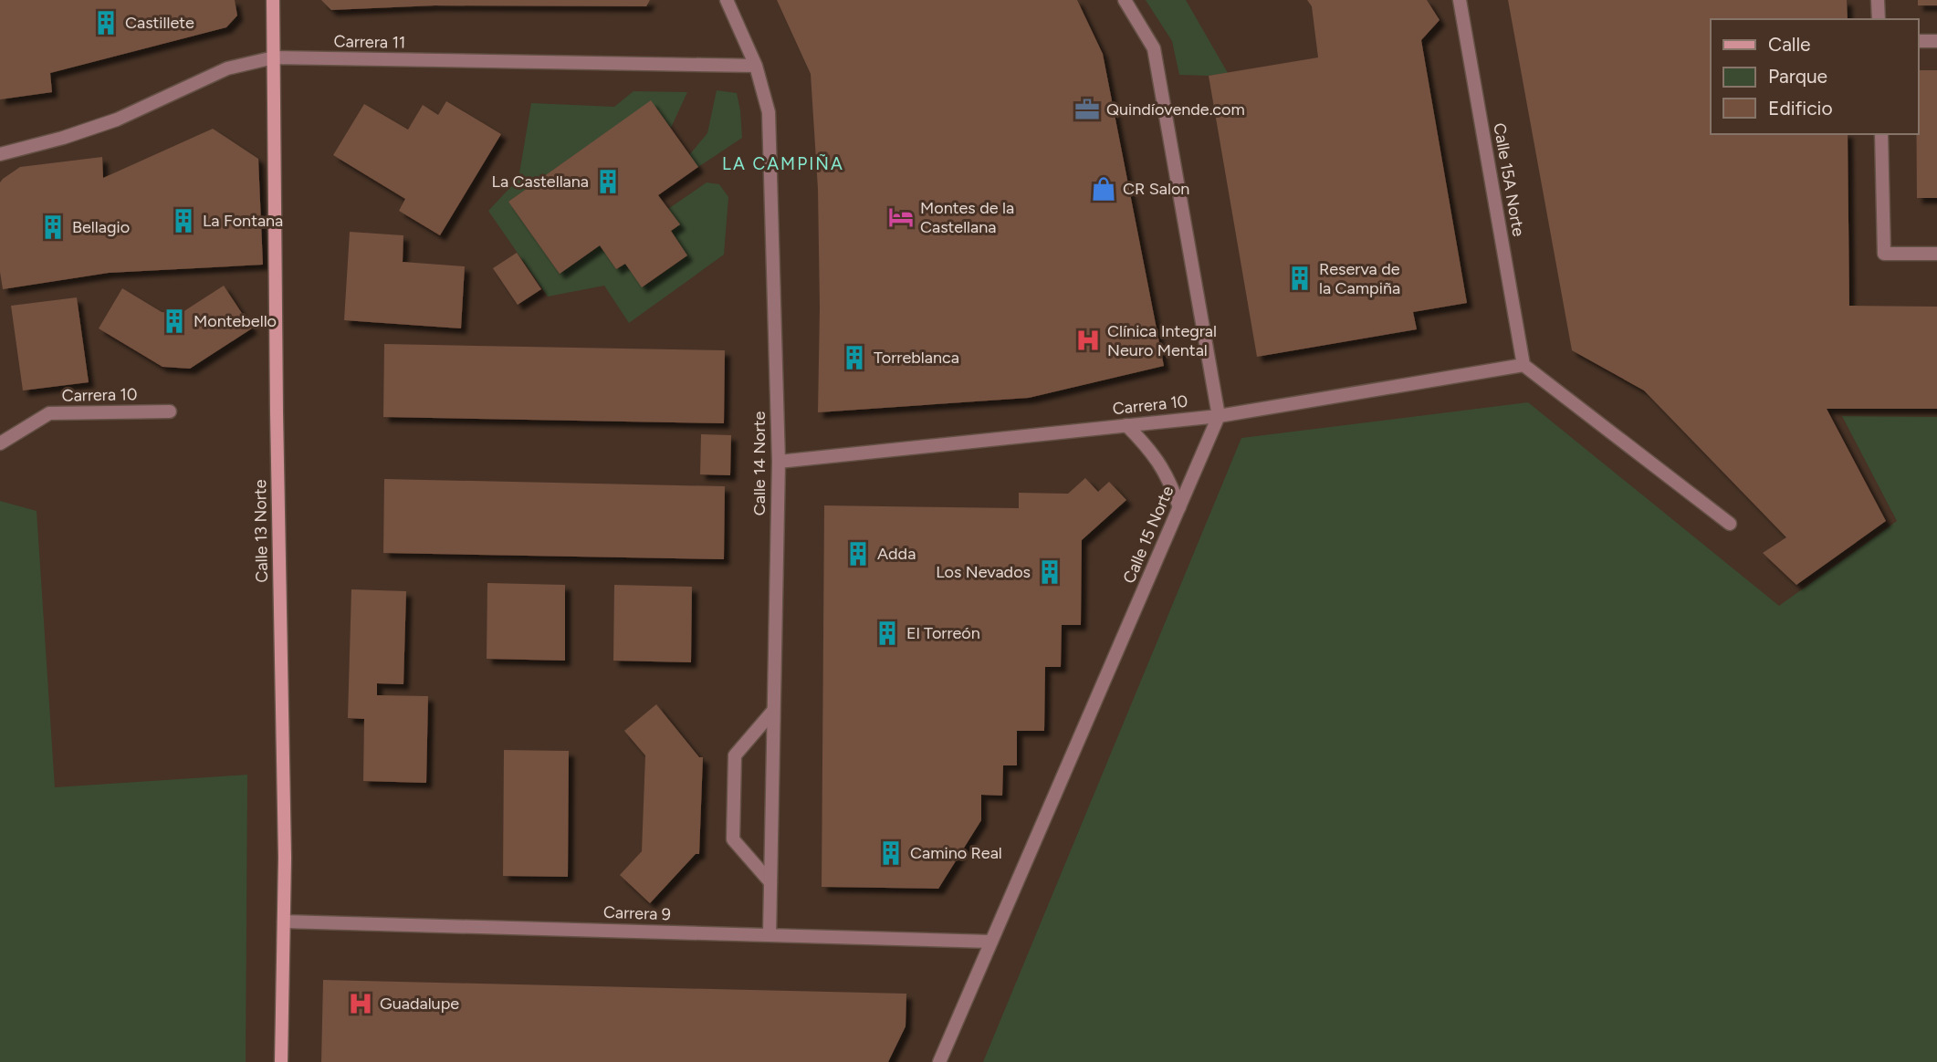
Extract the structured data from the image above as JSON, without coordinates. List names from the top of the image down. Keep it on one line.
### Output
{"streets":{"street":["Carrera 11","Calle 15A Norte","Carrera 10","Calle 14 Norte","Calle 13 Norte","Calle 15 Norte","Carrera 9"]},"crossings":[["Carrera 11","Calle 14 Norte"],["Carrera 11","Calle 13 Norte"],["Calle 15A Norte","Carrera 10"],["Carrera 10","Calle 14 Norte"],["Carrera 10","Calle 15 Norte"],["Calle 14 Norte","Carrera 9"],["Calle 13 Norte","Carrera 9"],["Calle 15 Norte","Carrera 9"]],"districts":["LA CAMPIÑA"],"places":{"building":["Castillete","La Castellana","La Fontana","Bellagio","Reserva de la Campiña","Montebello","Torreblanca","Adda","Los Nevados","El Torreón","Camino Real"],"office":["Quindíovende.com"],"shop":["CR Salon"],"hotel":["Montes de la Castellana"],"hospital":["Clínica Integral Neuro Mental","Guadalupe"]},"legend":["Calle","Parque","Edificio"]}
